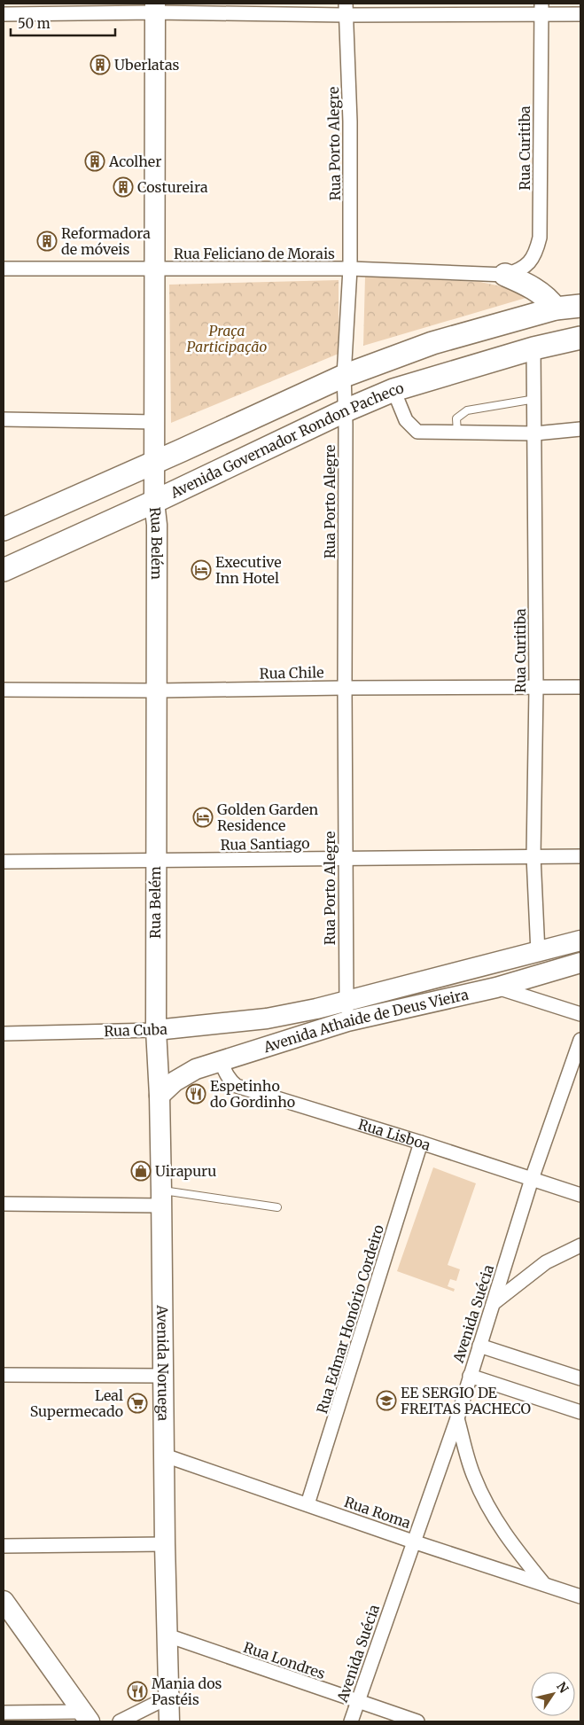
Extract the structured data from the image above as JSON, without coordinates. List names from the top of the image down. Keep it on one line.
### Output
{"streets":{"main road":["Avenida Governador Rondon Pacheco"],"street":["Rua Porto Alegre","Rua Curitiba","Rua Feliciano de Morais","Rua Belém","Rua Chile","Rua Santiago","Avenida Athaide de Deus Vieira","Rua Cuba","Rua Lisboa","Avenida Suécia","Rua Edmar Honório Cordeiro","Avenida Noruega","Rua Roma","Rua Londres"]},"crossings":[["Rua Porto Alegre","Rua Feliciano de Morais"],["Rua Porto Alegre","Avenida Governador Rondon Pacheco"],["Rua Porto Alegre","Rua Chile"],["Rua Porto Alegre","Rua Santiago"],["Rua Porto Alegre","Avenida Athaide de Deus Vieira"],["Rua Curitiba","Rua Feliciano de Morais"],["Rua Curitiba","Avenida Governador Rondon Pacheco"],["Rua Curitiba","Rua Chile"],["Rua Curitiba","Rua Santiago"],["Rua Curitiba","Avenida Athaide de Deus Vieira"],["Rua Feliciano de Morais","Rua Belém"],["Avenida Governador Rondon Pacheco","Rua Belém"],["Rua Belém","Rua Chile"],["Rua Belém","Rua Santiago"],["Rua Belém","Rua Cuba"],["Rua Belém","Avenida Noruega"],["Avenida Athaide de Deus Vieira","Rua Cuba"],["Avenida Athaide de Deus Vieira","Rua Lisboa"],["Avenida Athaide de Deus Vieira","Avenida Noruega"],["Rua Cuba","Avenida Noruega"],["Rua Lisboa","Avenida Suécia"],["Rua Lisboa","Rua Edmar Honório Cordeiro"],["Avenida Suécia","Rua Roma"],["Avenida Suécia","Rua Londres"],["Rua Edmar Honório Cordeiro","Rua Roma"],["Avenida Noruega","Rua Roma"],["Avenida Noruega","Rua Londres"]],"parks":["Praça Participação"],"places":{"building":["Uberlatas","Acolher","Costureira","Reformadora de móveis"],"hotel":["Executive Inn Hotel","Golden Garden Residence"],"restaurant":["Espetinho do Gordinho","Mania dos Pastéis"],"shop":["Uirapuru"],"school or university":["EE SERGIO DE FREITAS PACHECO"],"supermarket":["Leal Supermecado"]},"scale_bar":"50 m","north":"top right"}
